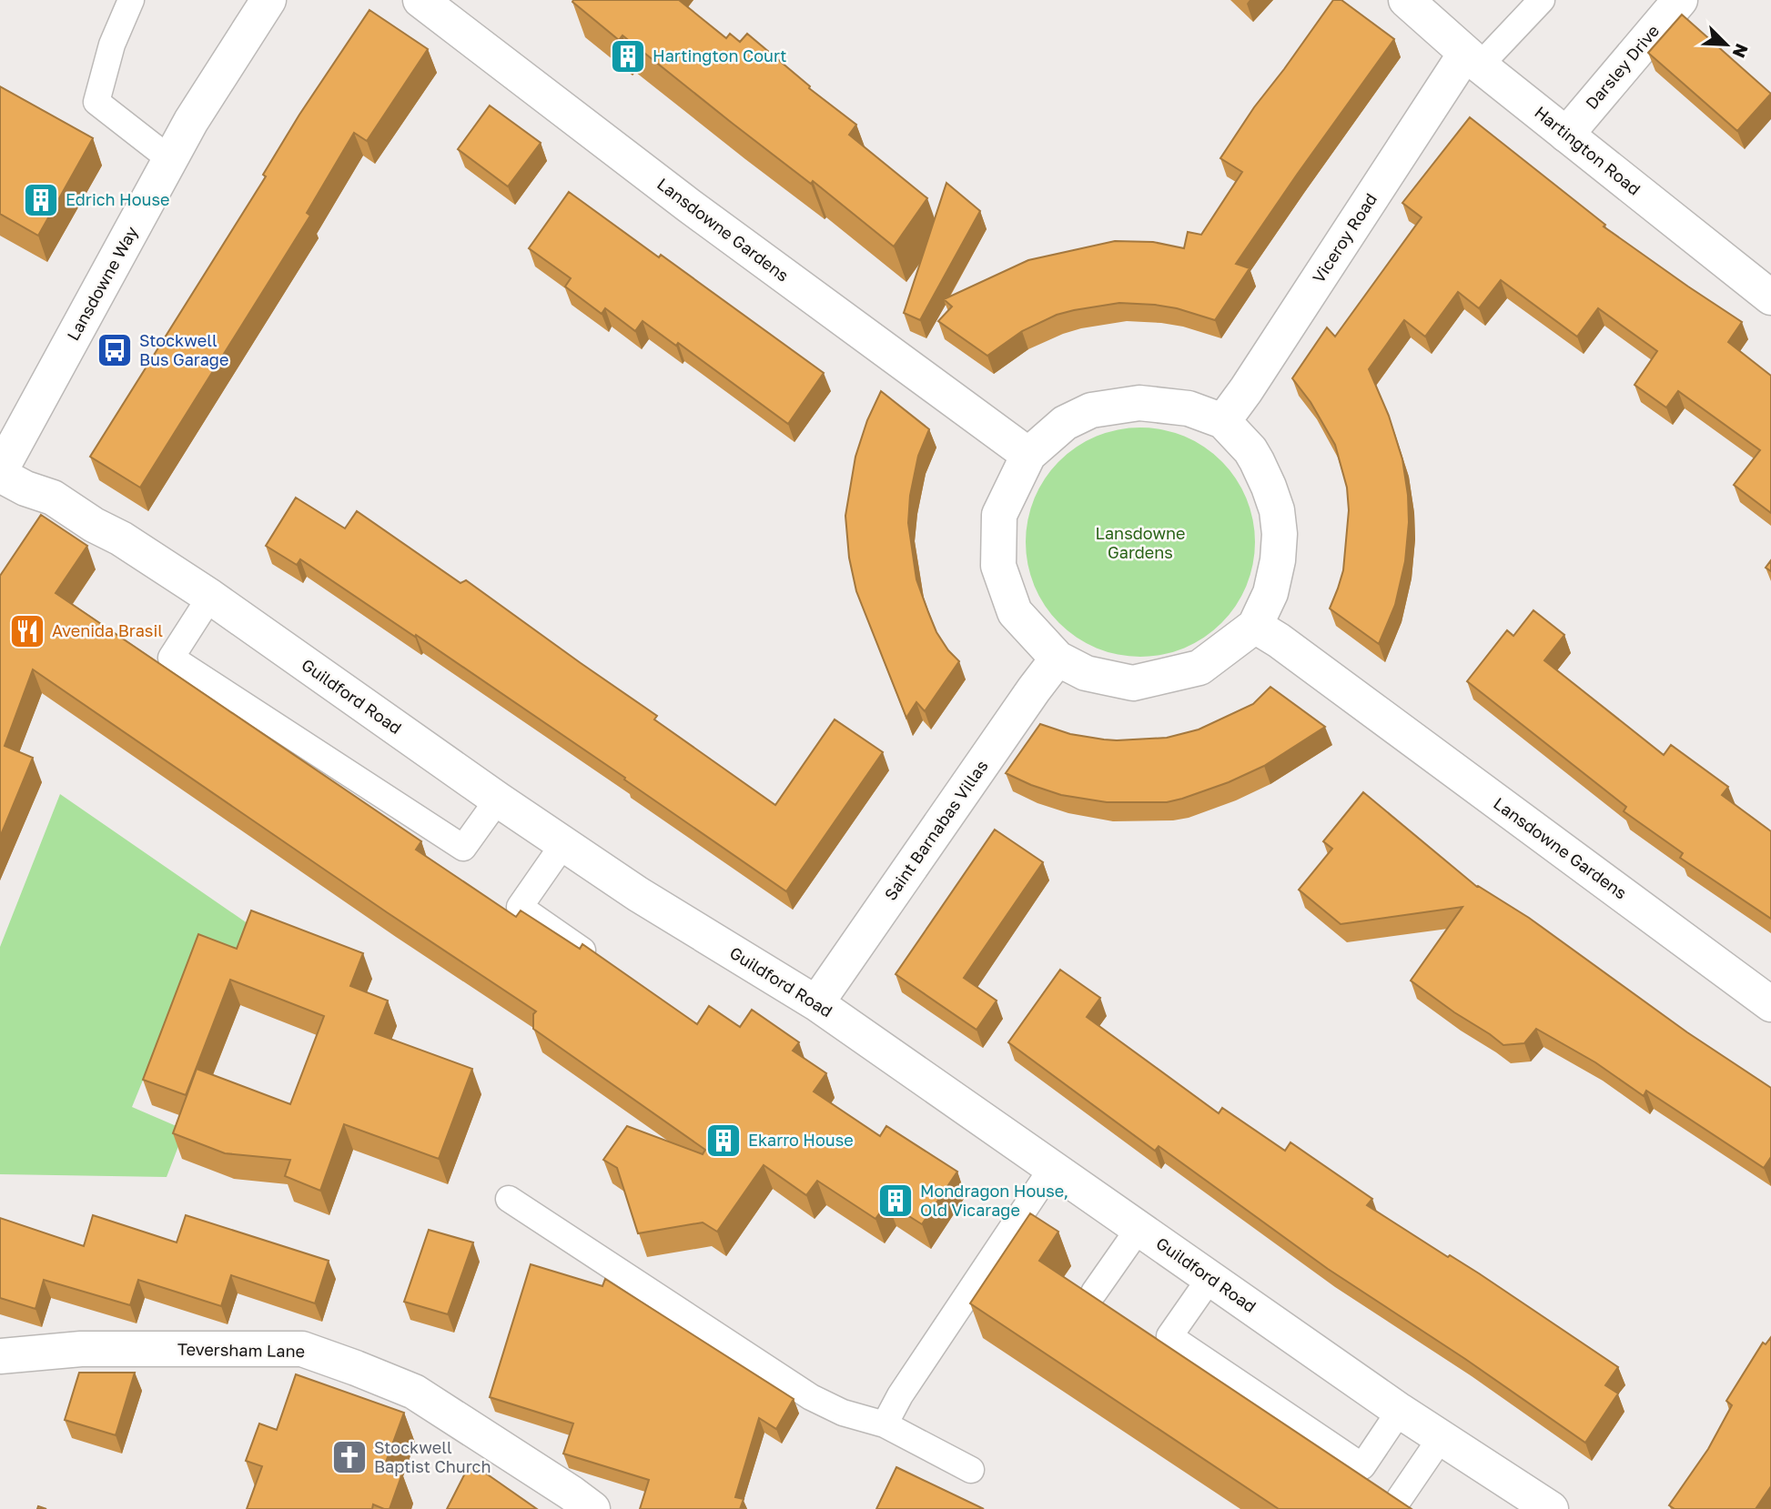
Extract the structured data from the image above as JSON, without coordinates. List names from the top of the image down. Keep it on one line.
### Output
{"streets":{"street":["Darsley Drive","Hartington Road","Lansdowne Gardens","Viceroy Road","Lansdowne Way","Guildford Road","Saint Barnabas Villas","Teversham Lane"]},"crossings":[["Darsley Drive","Hartington Road"],["Hartington Road","Viceroy Road"],["Lansdowne Way","Guildford Road"],["Guildford Road","Saint Barnabas Villas"]],"parks":["Lansdowne Gardens"],"places":{"building":["Hartington Court","Edrich House","Ekarro House","Mondragon House, Old Vicarage"],"bus stop":["Stockwell Bus Garage"],"restaurant":["Avenida Brasil"],"church":["Stockwell Baptist Church"]},"north":"bottom right"}
